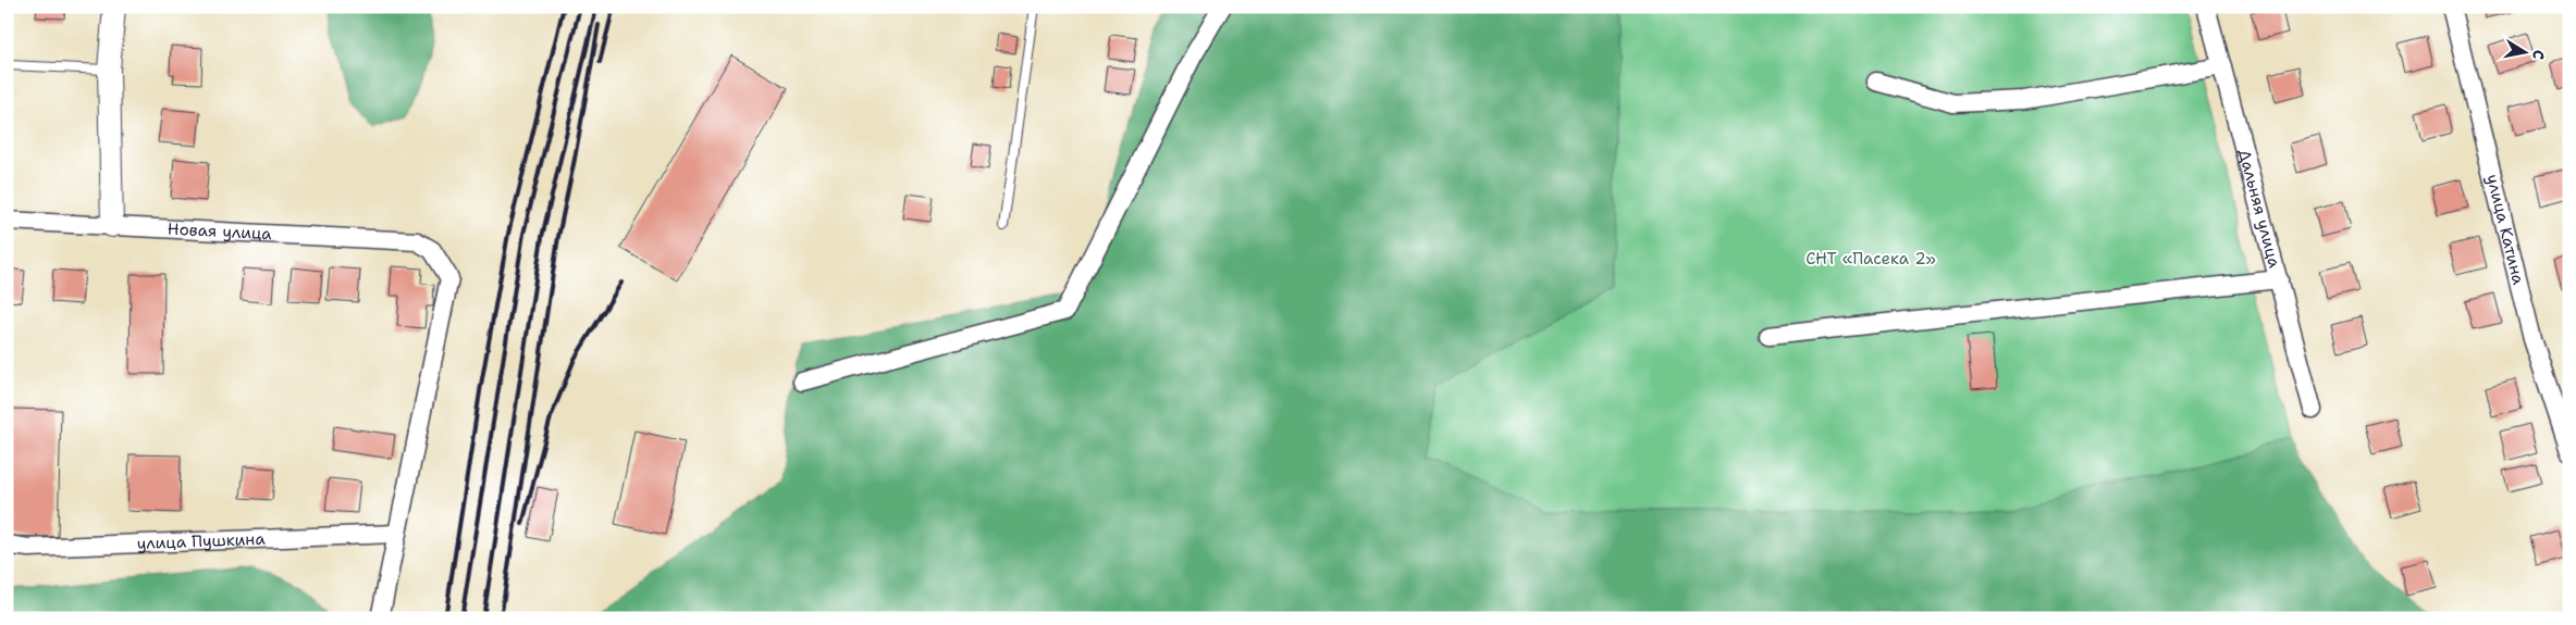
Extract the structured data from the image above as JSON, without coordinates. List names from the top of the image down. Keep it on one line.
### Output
{"streets":{"street":["Дальняя улица","улица Катина","Новая улица","улица Пушкина"]},"crossings":[["Новая улица","улица Пушкина"]],"parks":["СНТ «Пасека 2»"],"north":"right"}
